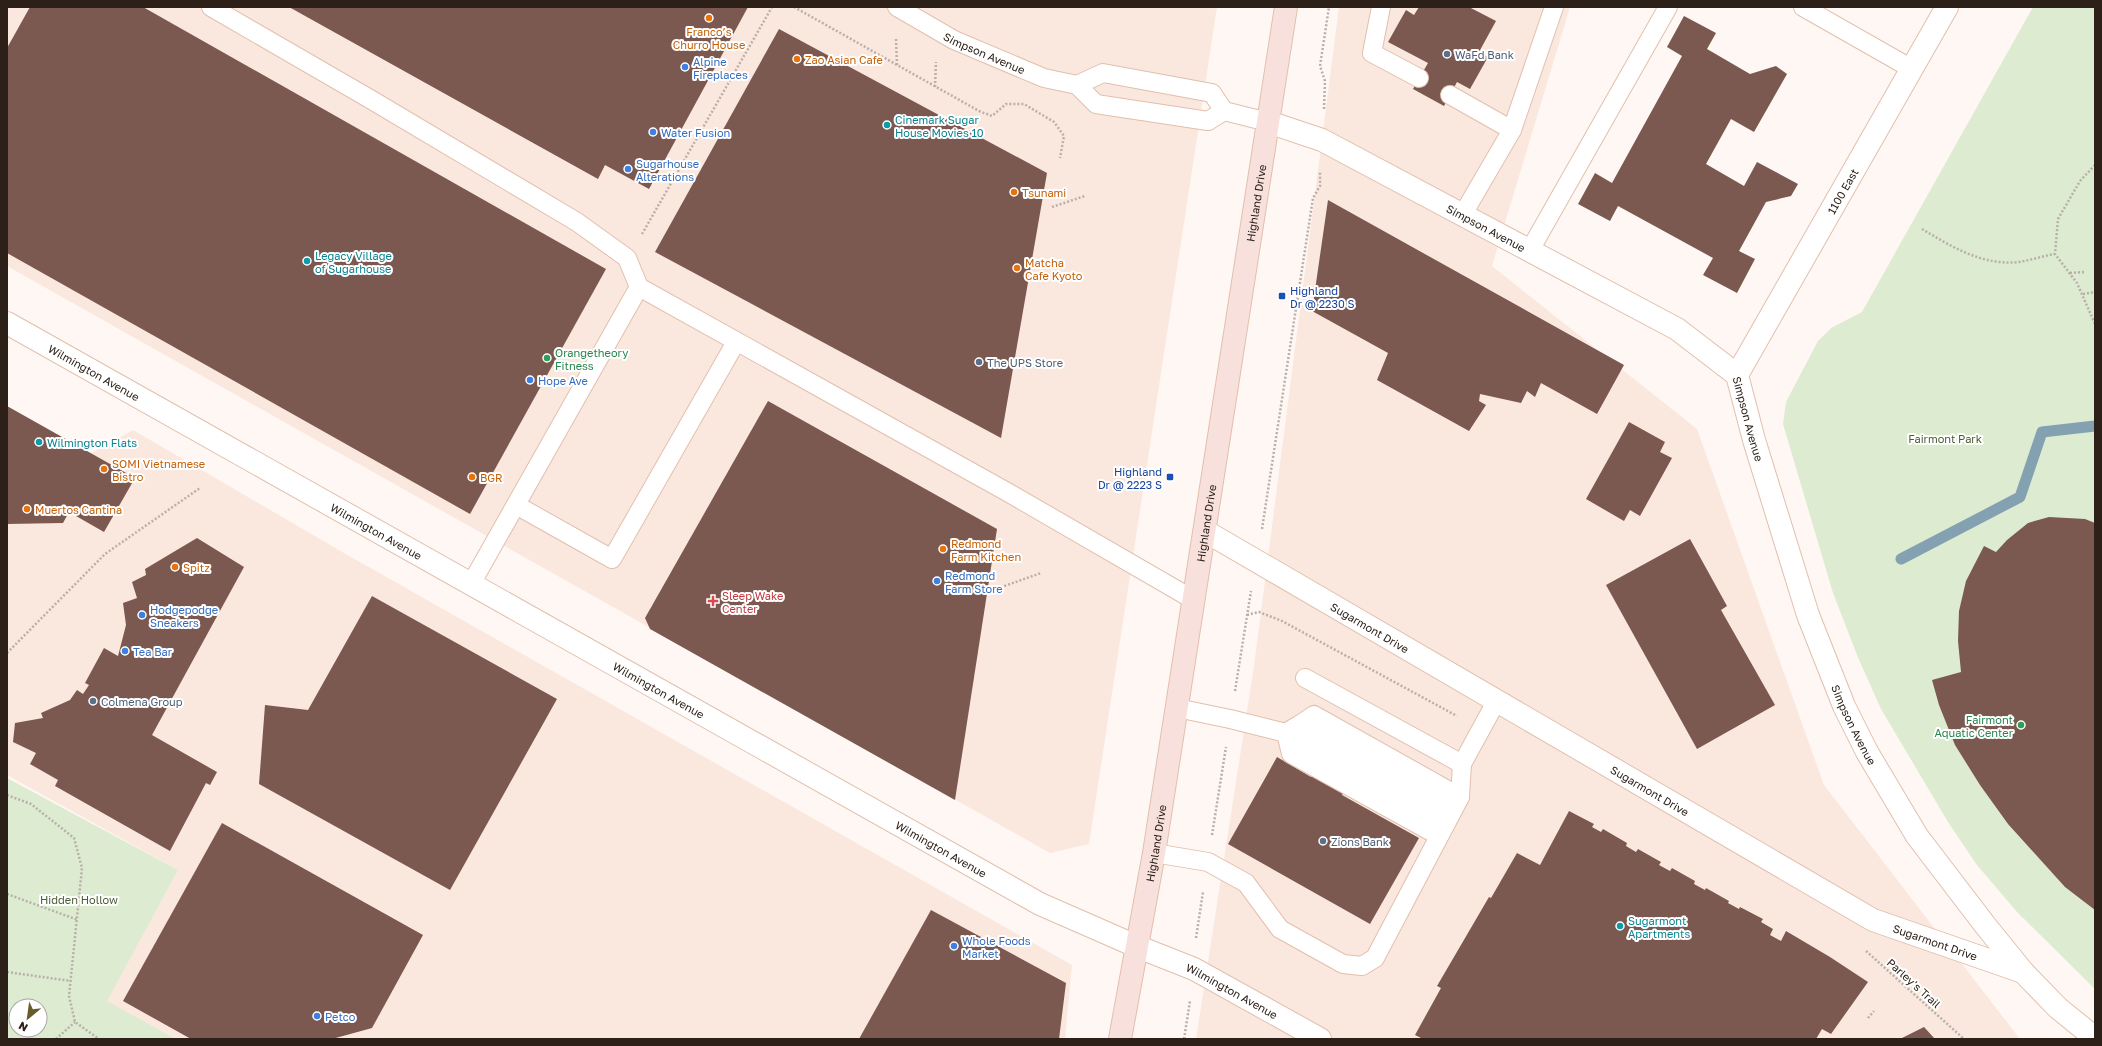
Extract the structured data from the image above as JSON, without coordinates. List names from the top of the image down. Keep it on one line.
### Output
{"streets":{"street":["Simpson Avenue","1100 East","Highland Drive","Wilmington Avenue","Sugarmont Drive"],"path":["Parley's Trail"]},"crossings":[["Simpson Avenue","1100 East"],["Simpson Avenue","Highland Drive"],["Simpson Avenue","Sugarmont Drive"],["Highland Drive","Wilmington Avenue"],["Highland Drive","Sugarmont Drive"]],"parks":["Fairmont Park","Hidden Hollow"],"places":{"other":["Franco’s Churro House","WaFd Bank","Zao Asian Cafe","Alpine Fireplaces","Cinemark Sugar House Movies 10","Water Fusion","Sugarhouse Alterations","Tsunami","Legacy Village of Sugarhouse","Matcha Cafe Kyoto","Orangetheory Fitness","The UPS Store","Hope Ave","Wilmington Flats","SOMI Vietnamese Bistro","BGR","Muertos Cantina","Redmond Farm Kitchen","Spitz","Redmond Farm Store","Hodgepodge Sneakers","Tea Bar","Colmena Group","Fairmont Aquatic Center","Zions Bank","Sugarmont Apartments","Whole Foods Market","Petco"],"transit":["Highland Dr @ 2230 S","Highland Dr @ 2223 S"],"health":["Sleep Wake Center"]},"north":"bottom left"}
